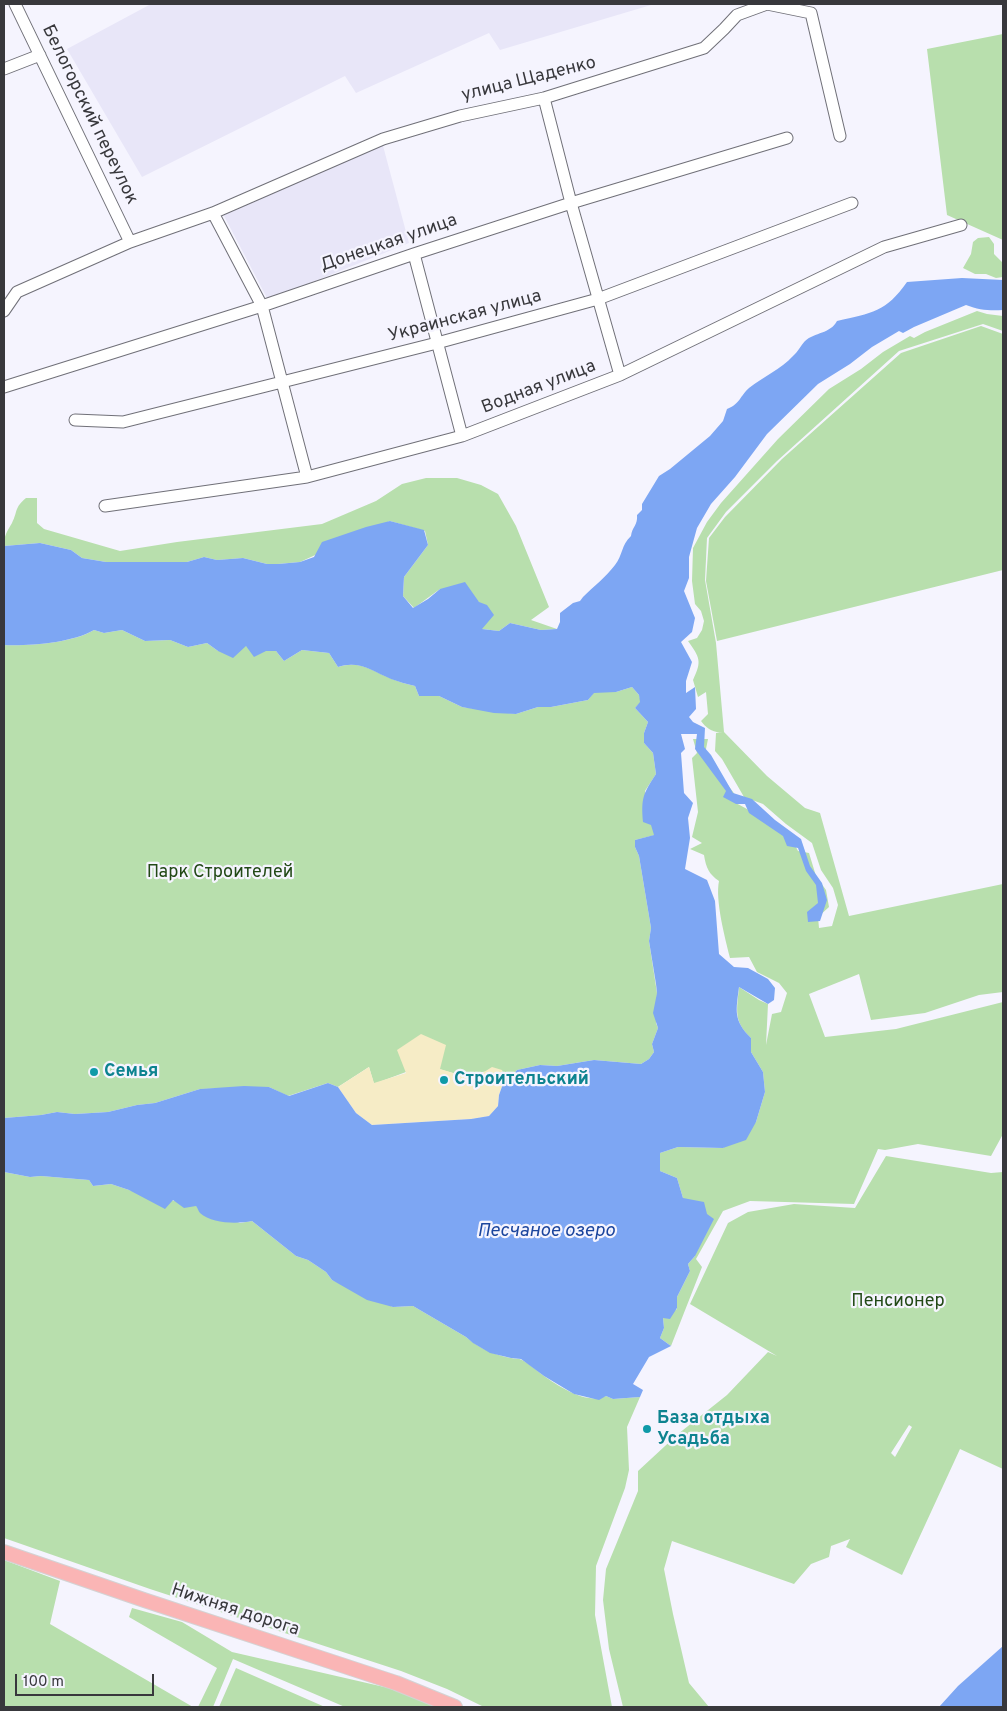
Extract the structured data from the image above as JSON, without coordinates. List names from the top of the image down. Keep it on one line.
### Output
{"streets":{"main road":["Нижняя дорога"],"street":["улица Щаденко","Белогорский переулок","Донецкая улица","Украинская улица","Водная улица"]},"crossings":[["улица Щаденко","Белогорский переулок"]],"water":["Песчаное озеро"],"parks":["Парк Строителей","Пенсионер"],"places":["Семья","Строительский","База отдыха Усадьба"],"scale_bar":"100 m"}
